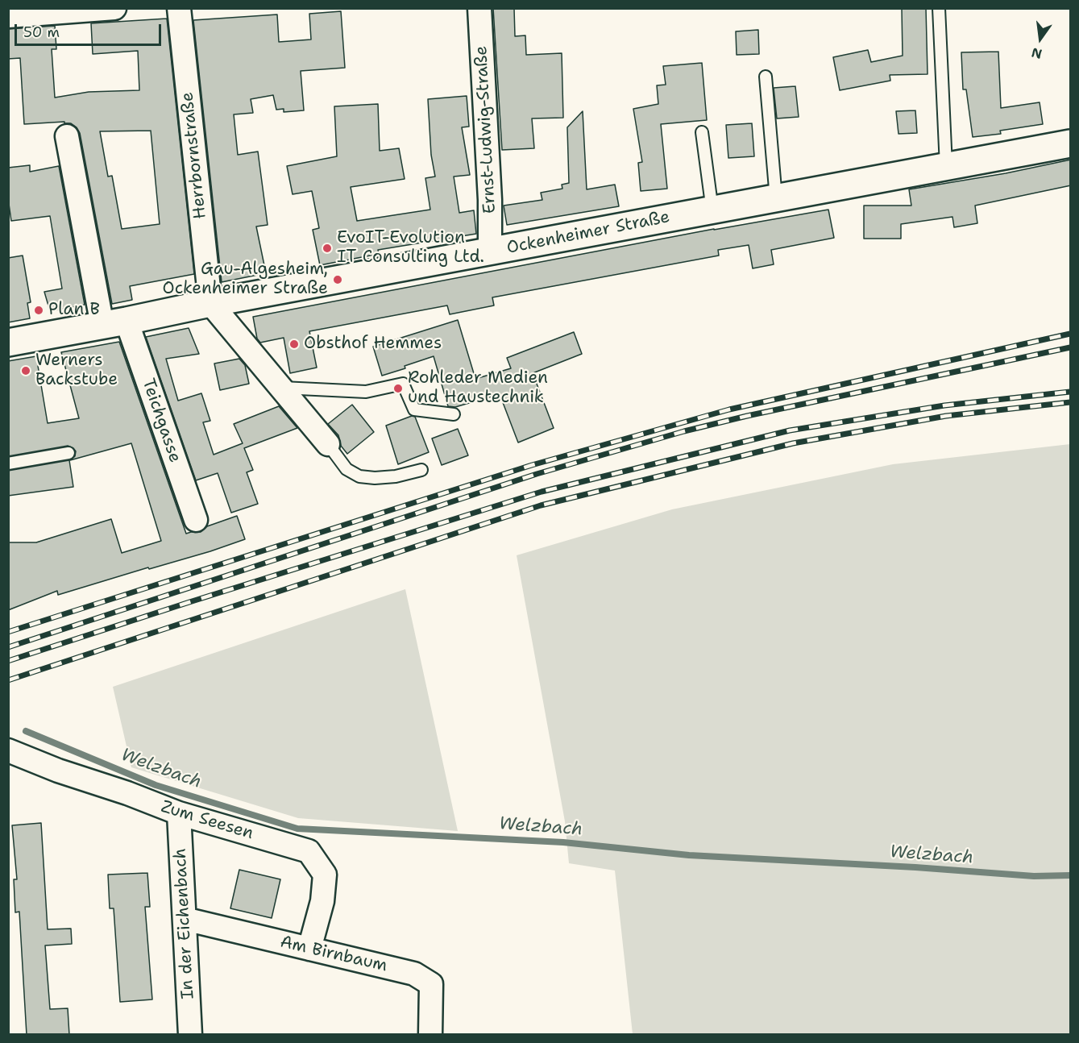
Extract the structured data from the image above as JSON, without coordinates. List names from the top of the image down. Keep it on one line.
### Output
{"streets":{"main road":["Ockenheimer Straße"],"street":["Ernst-Ludwig-Straße","Herrbornstraße","Teichgasse","Zum Seesen","In der Eichenbach","Am Birnbaum"]},"crossings":[["Ernst-Ludwig-Straße","Ockenheimer Straße"],["Herrbornstraße","Ockenheimer Straße"],["Ockenheimer Straße","Teichgasse"],["Zum Seesen","In der Eichenbach"],["Zum Seesen","Am Birnbaum"],["In der Eichenbach","Am Birnbaum"]],"water":["Welzbach"],"places":["EvoIT-Evolution IT Consulting Ltd.","Gau-Algesheim, Ockenheimer Straße","Plan B","Obsthof Hemmes","Werners Backstube","Rohleder Medien und Haustechnik"],"scale_bar":"50 m","north":"bottom"}
